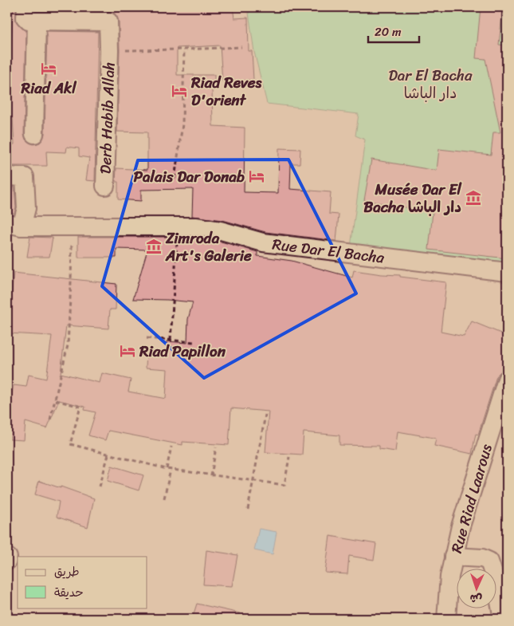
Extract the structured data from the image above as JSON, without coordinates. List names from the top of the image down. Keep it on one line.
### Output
{"streets":{"street":["Derb Habib Allah","Rue Dar El Bacha","Rue Riad Laarous"]},"parks":["Dar El Bacha دار الباشا"],"places":{"hotel":["Riad Akl","Riad Reves D'orient","Palais Dar Donab","Riad Papillon"],"museum":["Musée Dar El Bacha دار الباشا","Zimroda Art's Galerie"]},"legend":["طريق","حديقة"],"scale_bar":"20 m","north":"bottom"}
